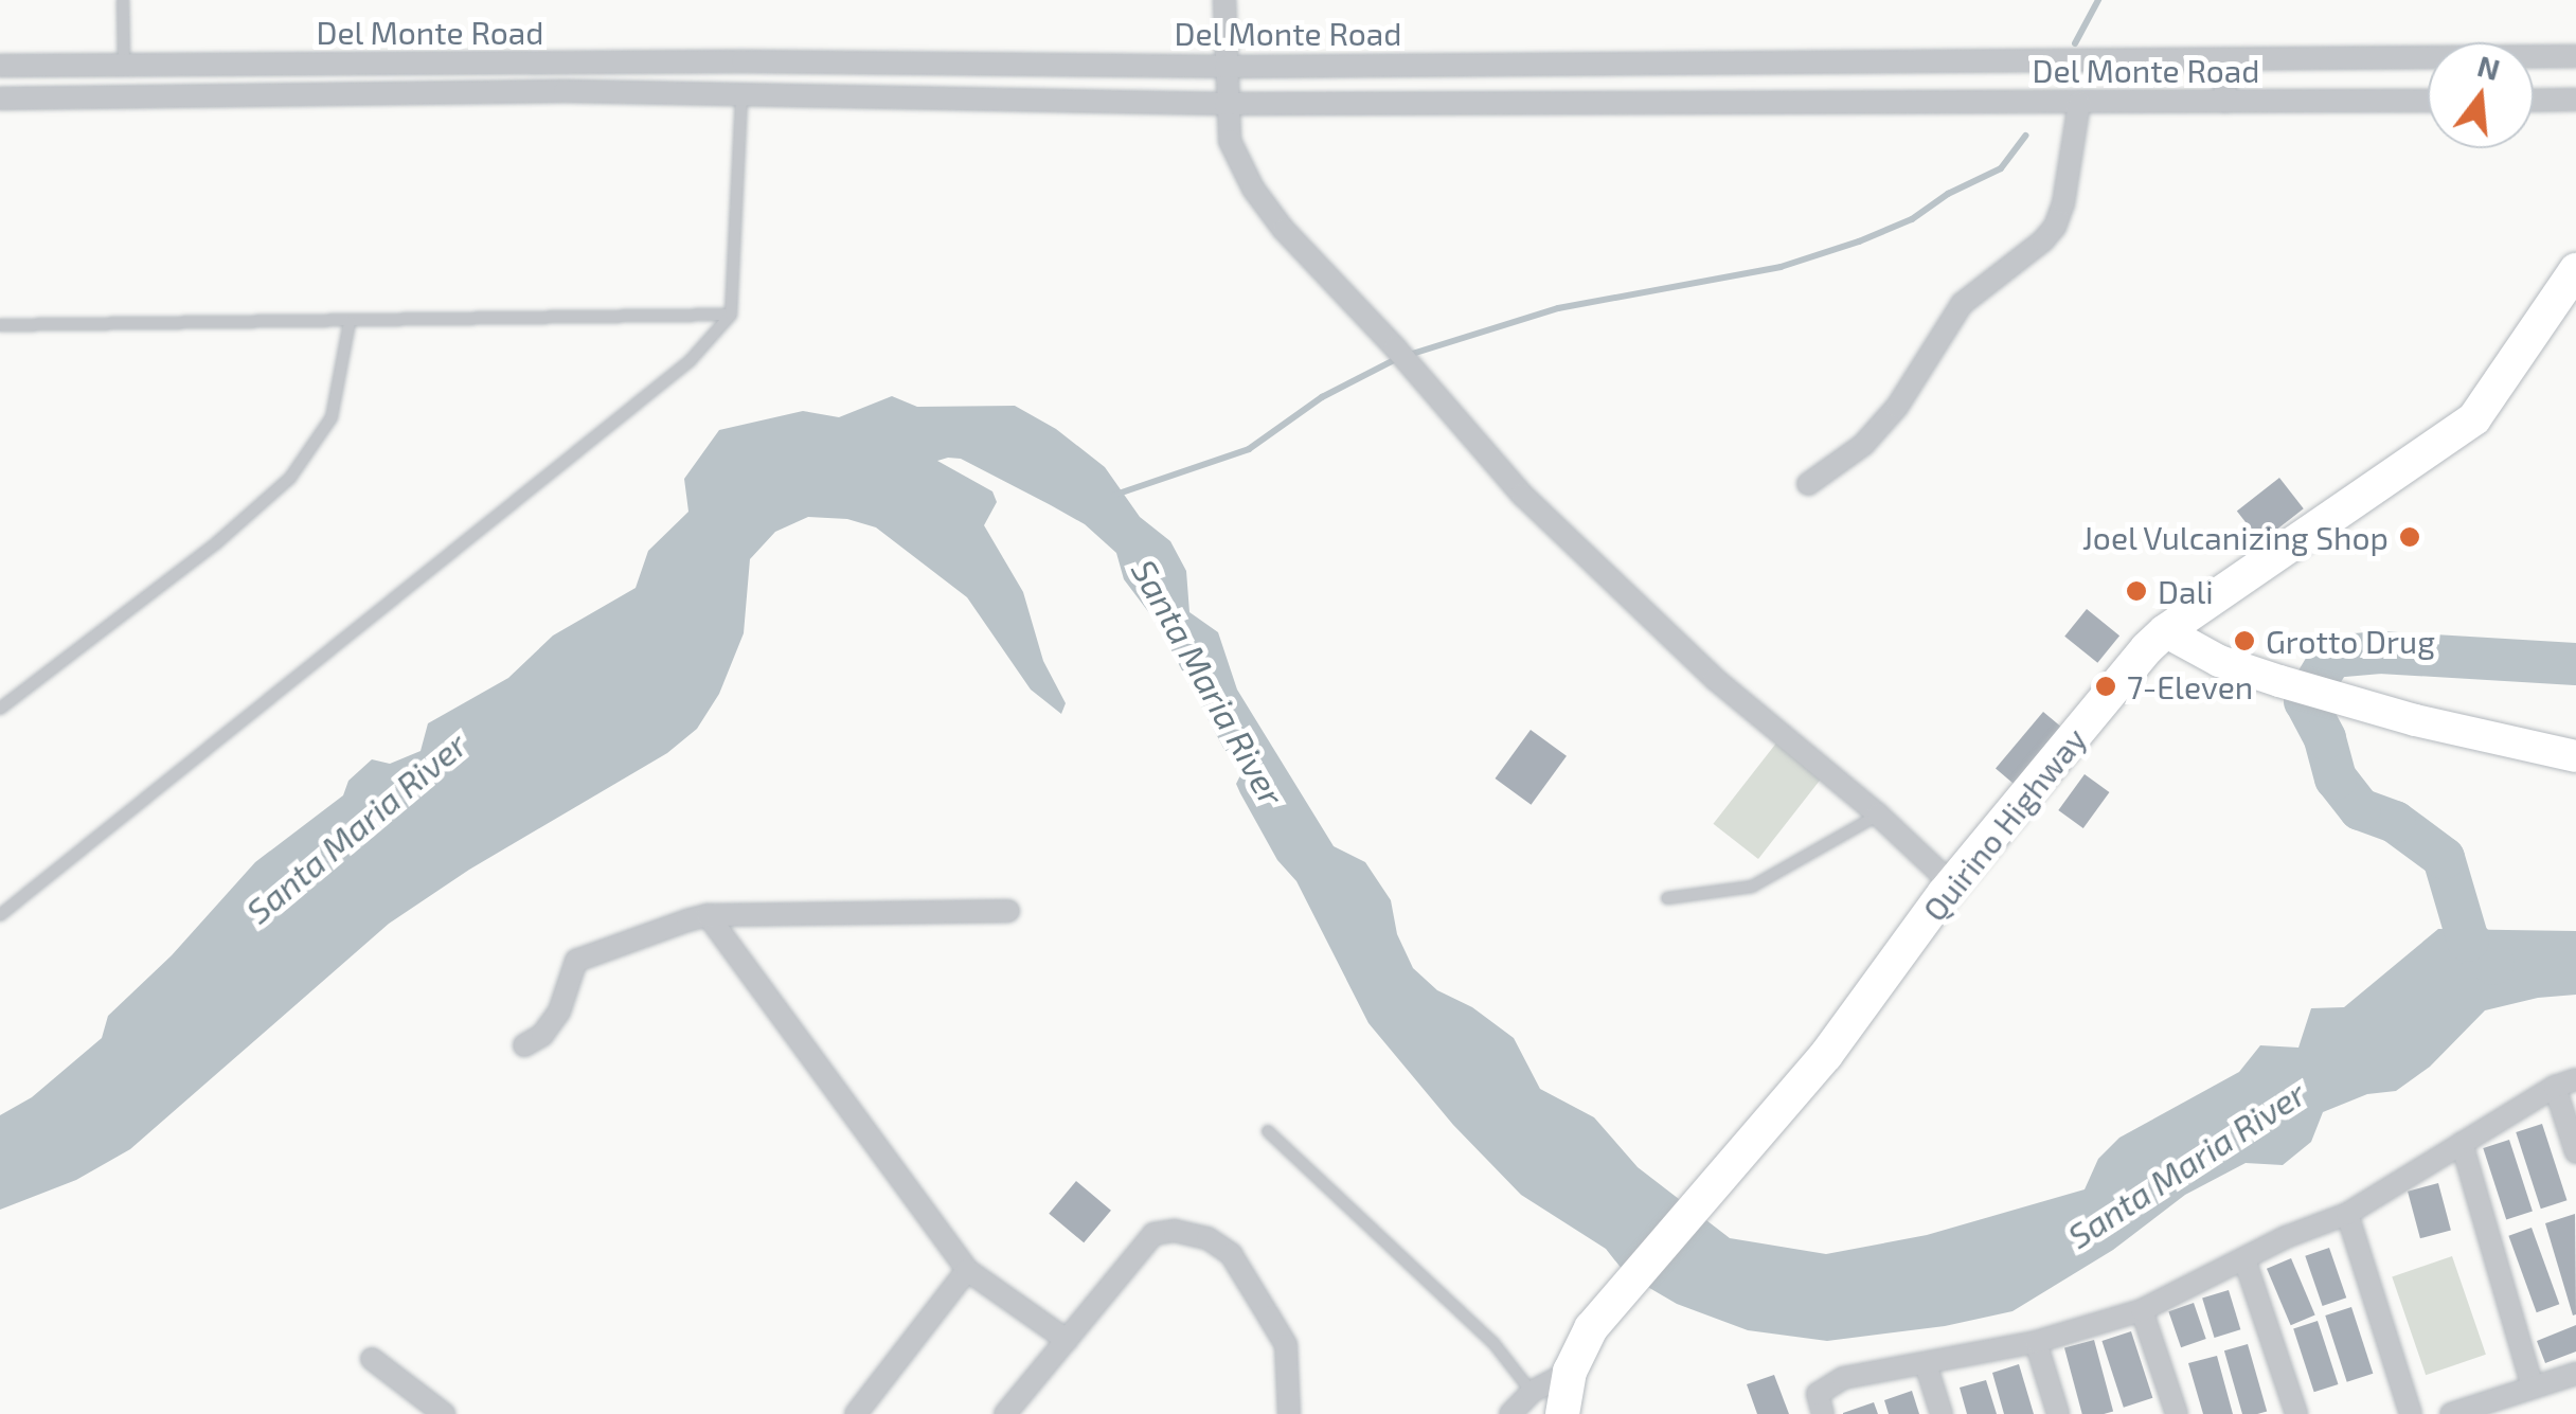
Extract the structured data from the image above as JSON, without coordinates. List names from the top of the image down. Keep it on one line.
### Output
{"streets":{"main road":["Quirino Highway"],"street":["Del Monte Road"]},"water":["Santa Maria River"],"places":["Joel Vulcanizing Shop","Dali","Grotto Drug","7-Eleven"],"north":"top"}
